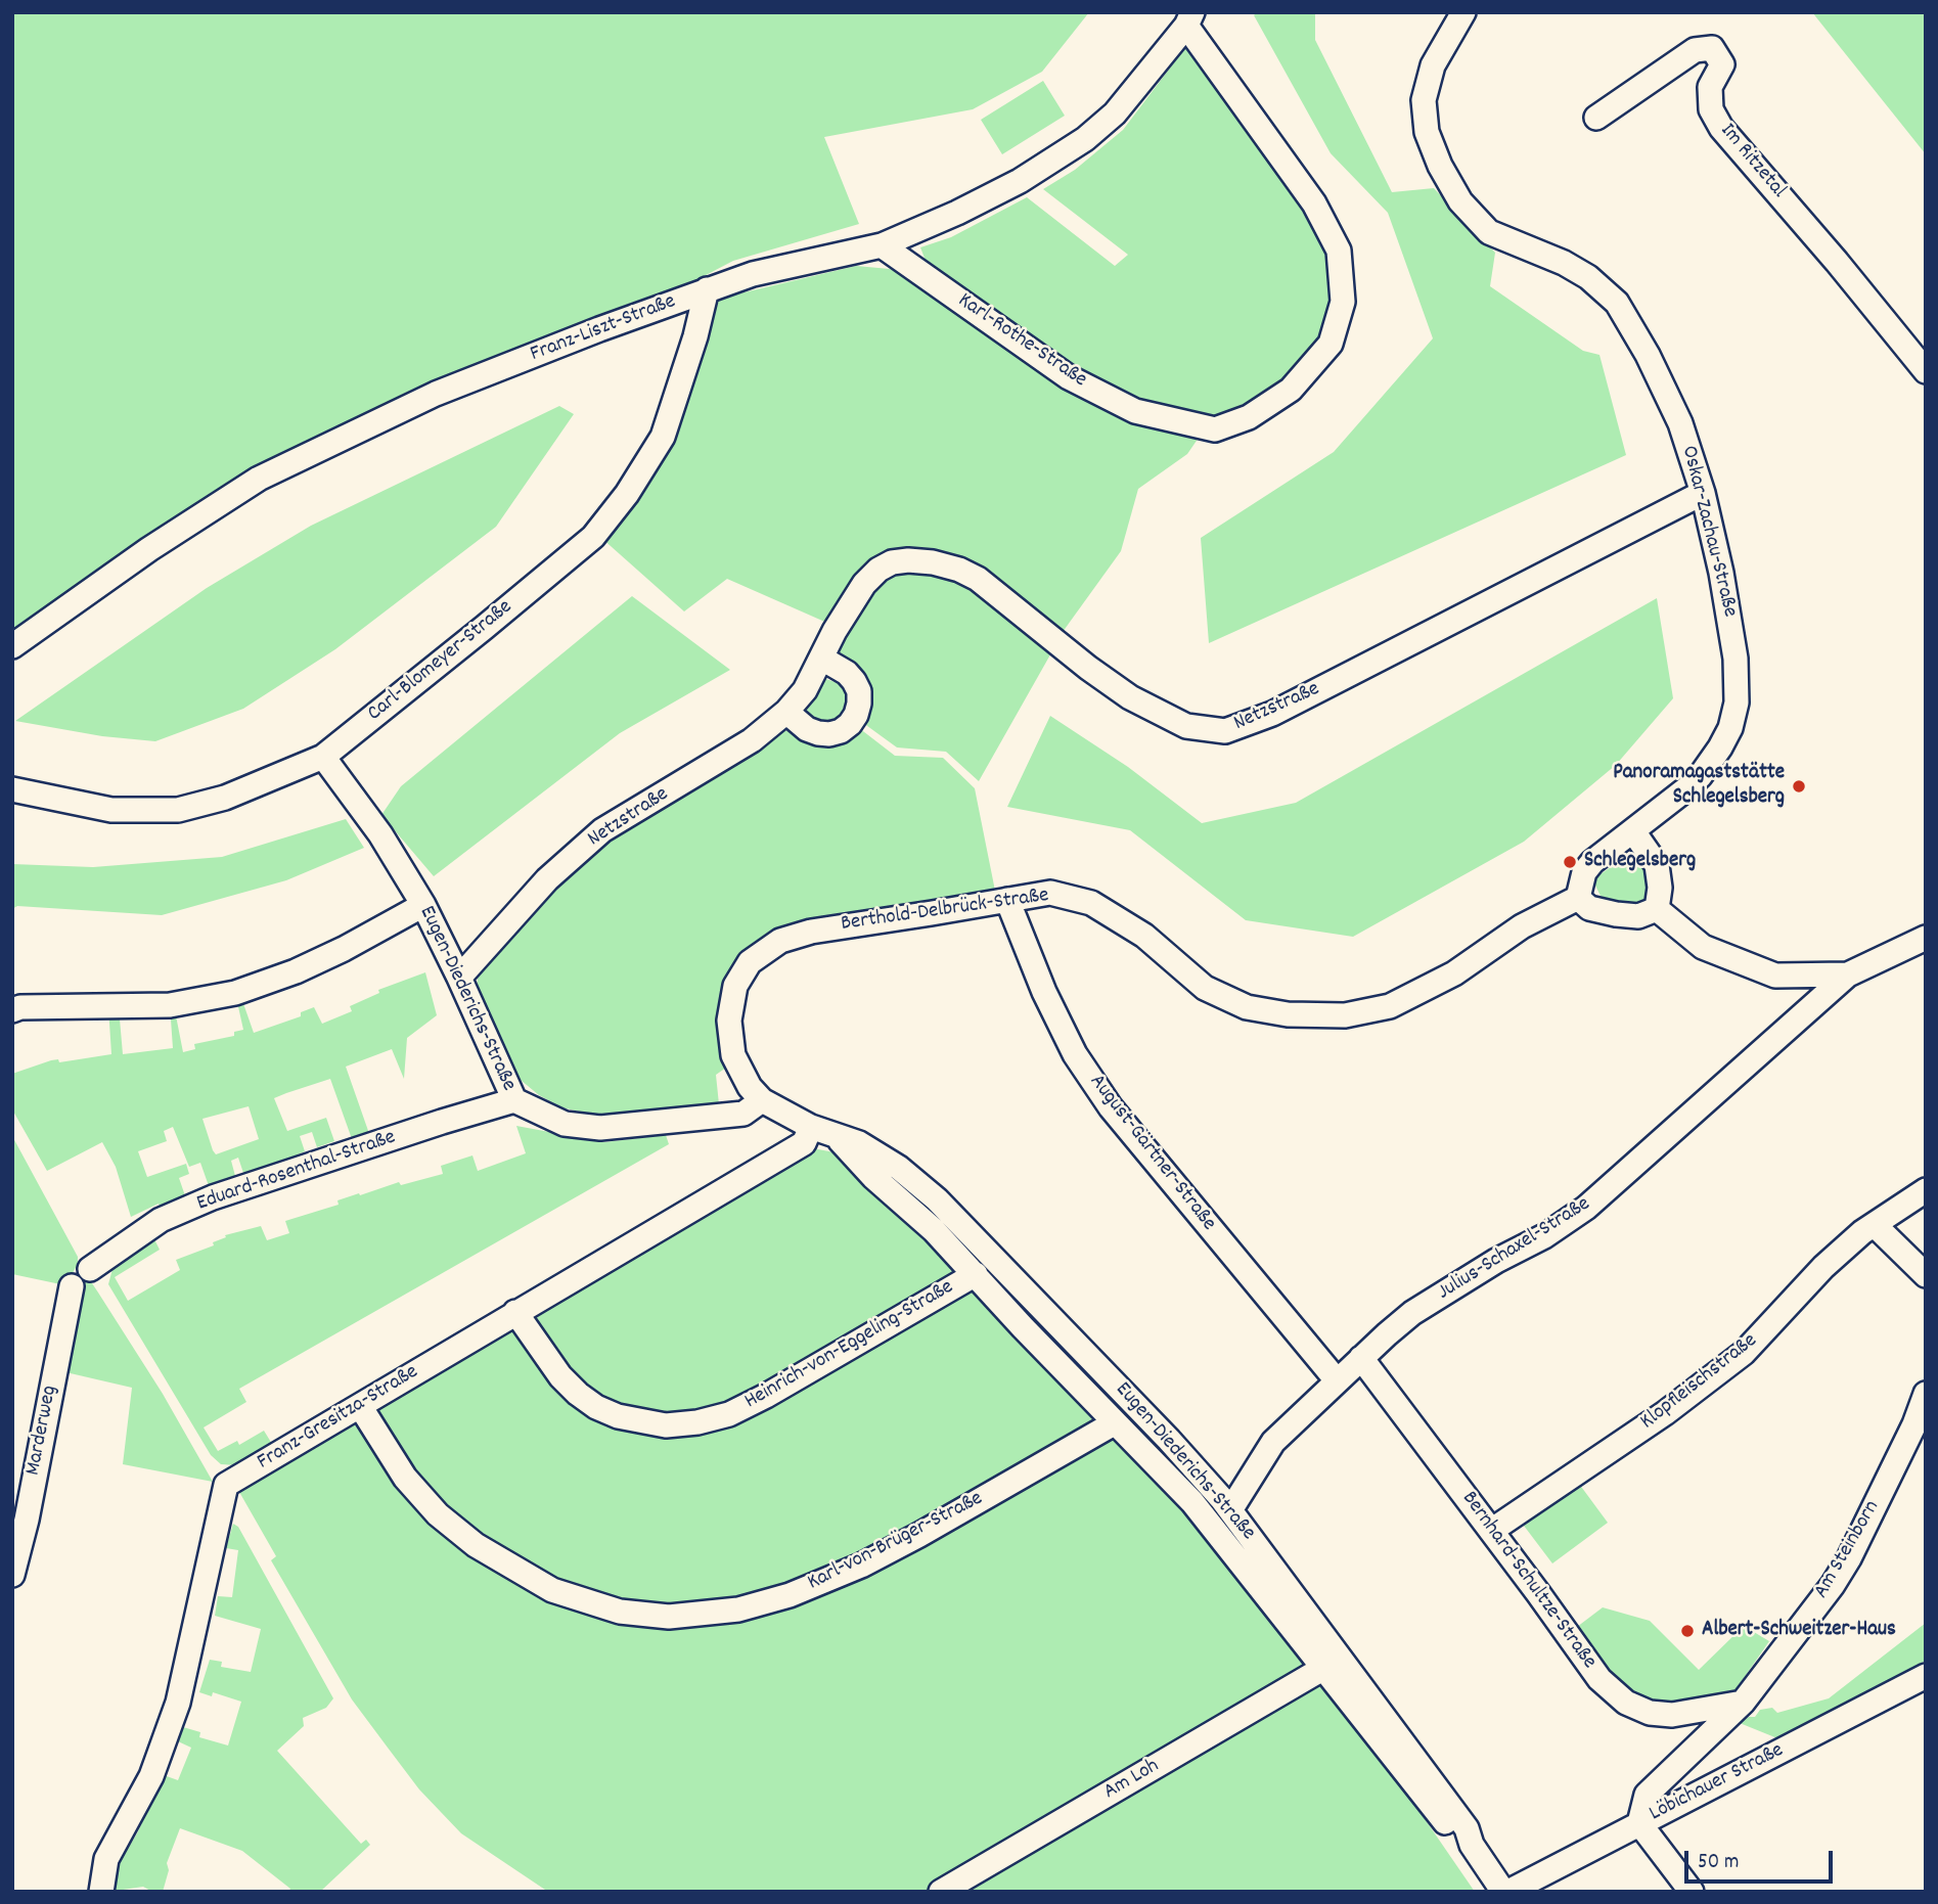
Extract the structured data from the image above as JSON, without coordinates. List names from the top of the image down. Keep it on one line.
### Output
{"streets":{"street":["Im Ritzetal","Franz-Liszt-Straße","Karl-Rothe-Straße","Oskar-Zachau-Straße","Carl-Blomeyer-Straße","Netzstraße","Berthold-Delbrück-Straße","Eugen-Diederichs-Straße","August-Gärtner-Straße","Eduard-Rosenthal-Straße","Julius-Schaxel-Straße","Heinrich-von-Eggeling-Straße","Klopfleischstraße","Franz-Gresitza-Straße","Marderweg","Karl-von-Brüger-Straße","Am Steinborn","Bernhard-Schultze-Straße","Am Loh","Löbichauer Straße"]},"crossings":[["Franz-Liszt-Straße","Karl-Rothe-Straße"],["Franz-Liszt-Straße","Carl-Blomeyer-Straße"],["Oskar-Zachau-Straße","Netzstraße"],["Oskar-Zachau-Straße","Berthold-Delbrück-Straße"],["Carl-Blomeyer-Straße","Eugen-Diederichs-Straße"],["Netzstraße","Eugen-Diederichs-Straße"],["Berthold-Delbrück-Straße","Eugen-Diederichs-Straße"],["Berthold-Delbrück-Straße","August-Gärtner-Straße"],["Eugen-Diederichs-Straße","Eduard-Rosenthal-Straße"],["Eugen-Diederichs-Straße","Julius-Schaxel-Straße"],["Eugen-Diederichs-Straße","Heinrich-von-Eggeling-Straße"],["Eugen-Diederichs-Straße","Franz-Gresitza-Straße"],["Eugen-Diederichs-Straße","Karl-von-Brüger-Straße"],["Eugen-Diederichs-Straße","Am Loh"],["August-Gärtner-Straße","Julius-Schaxel-Straße"],["Julius-Schaxel-Straße","Bernhard-Schultze-Straße"],["Heinrich-von-Eggeling-Straße","Franz-Gresitza-Straße"],["Klopfleischstraße","Bernhard-Schultze-Straße"],["Franz-Gresitza-Straße","Karl-von-Brüger-Straße"],["Am Steinborn","Bernhard-Schultze-Straße"],["Am Steinborn","Löbichauer Straße"]],"places":["Panoramagaststätte Schlegelsberg","Schlegelsberg","Albert-Schweitzer-Haus"],"scale_bar":"50 m"}
